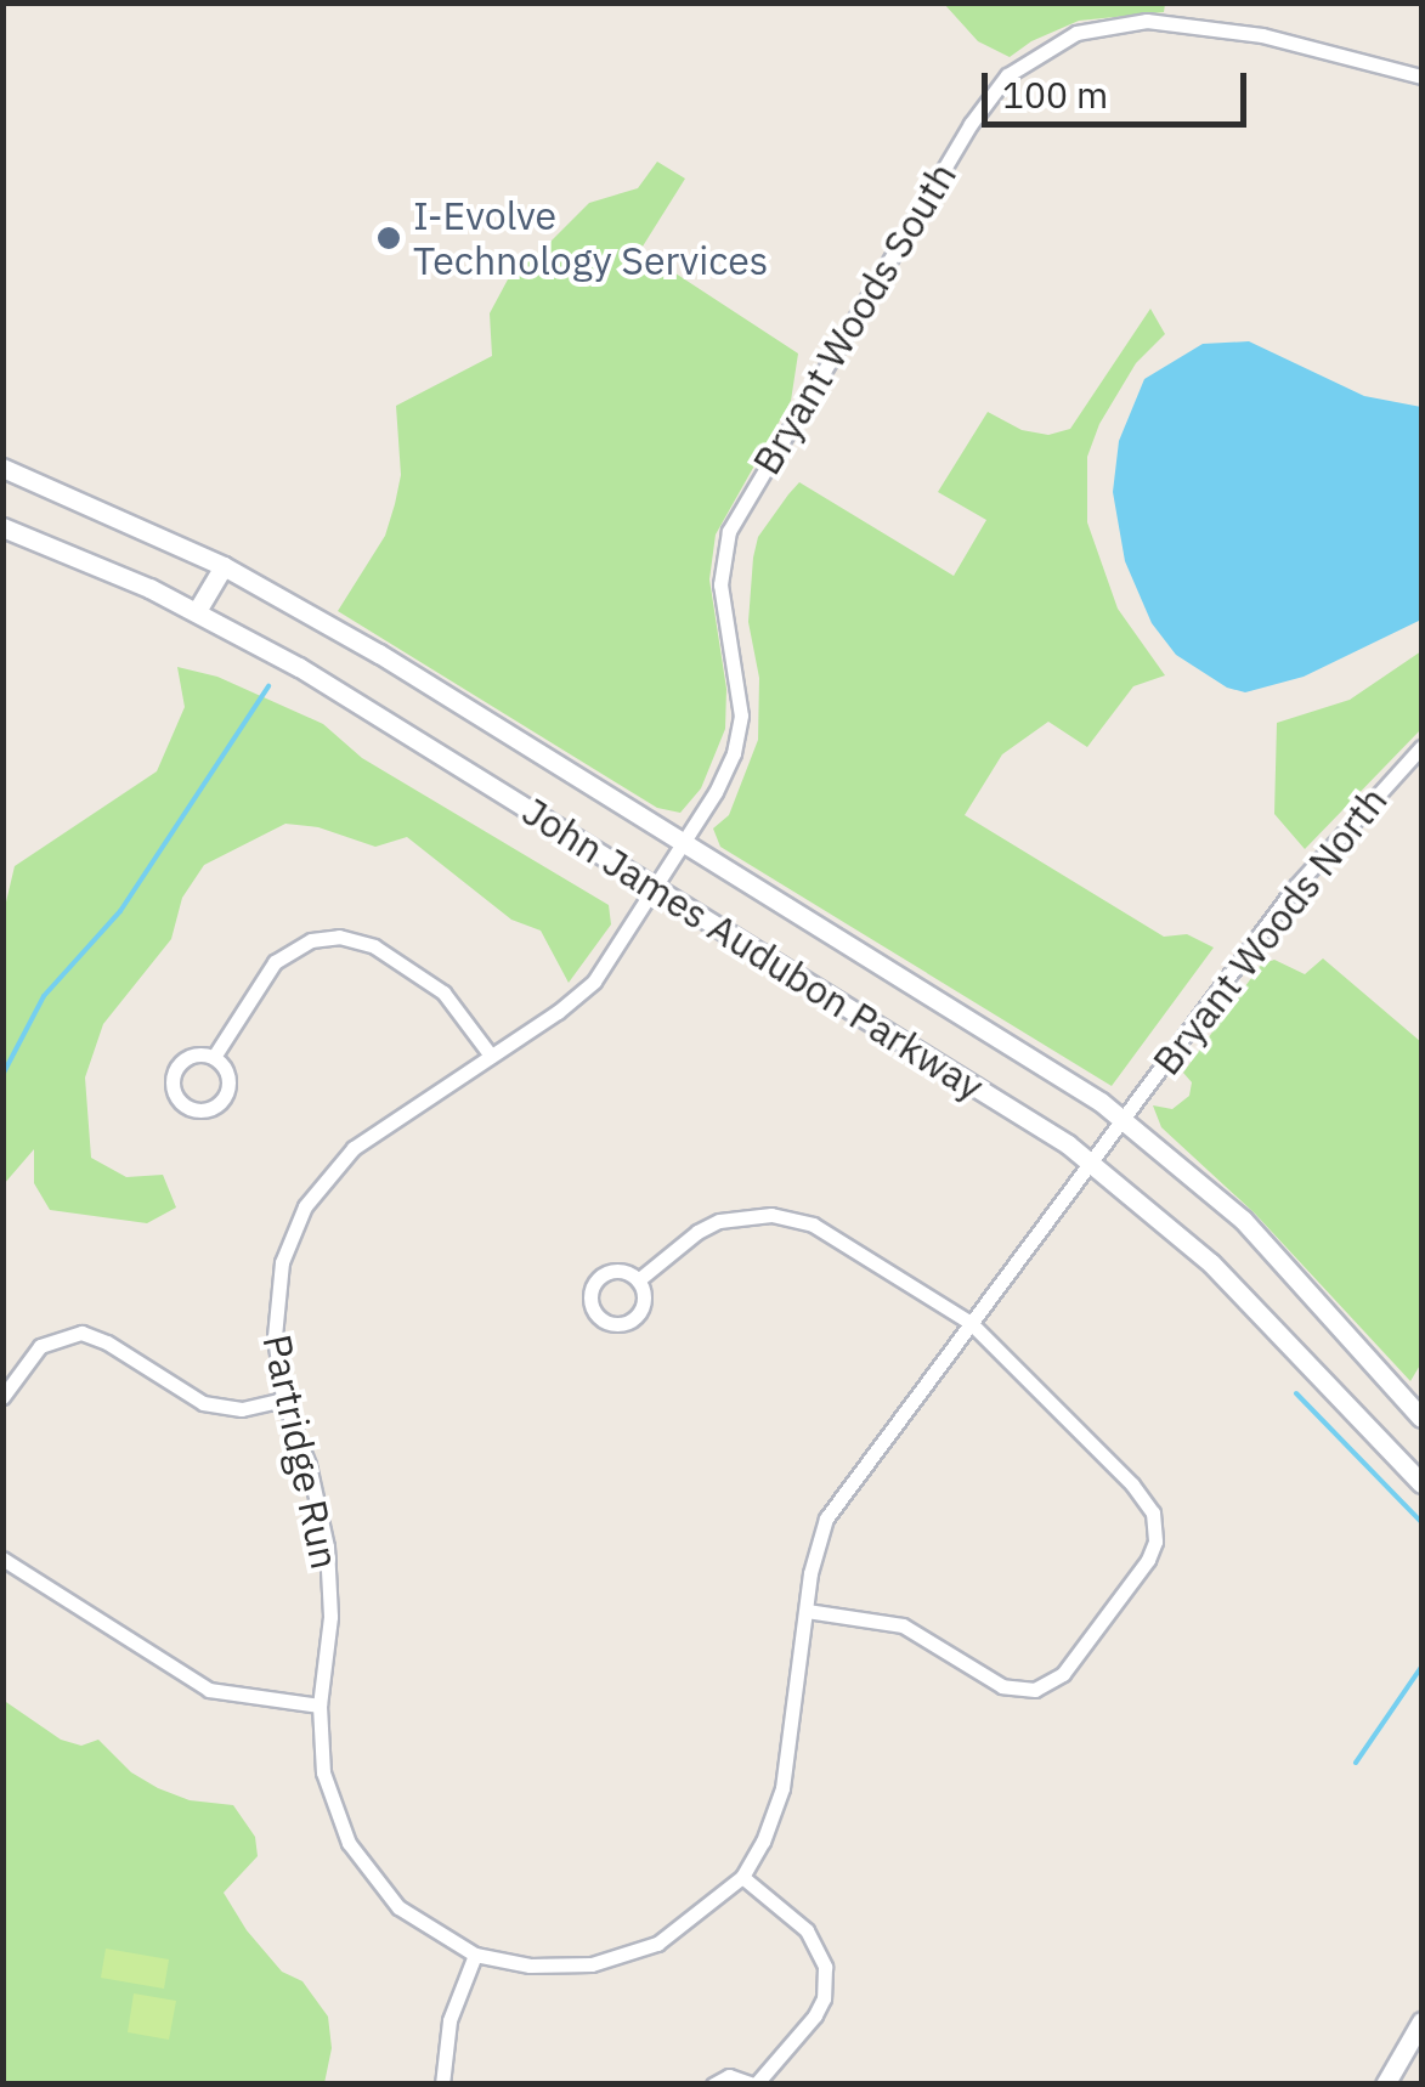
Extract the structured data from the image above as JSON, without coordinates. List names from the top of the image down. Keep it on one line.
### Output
{"streets":{"main road":["John James Audubon Parkway"],"street":["Bryant Woods South","Bryant Woods North","Partridge Run"]},"crossings":[["Bryant Woods South","John James Audubon Parkway"],["Bryant Woods South","Partridge Run"],["Bryant Woods North","John James Audubon Parkway"],["Bryant Woods North","Partridge Run"],["John James Audubon Parkway","Partridge Run"]],"places":["I-Evolve Technology Services"],"scale_bar":"100 m"}
